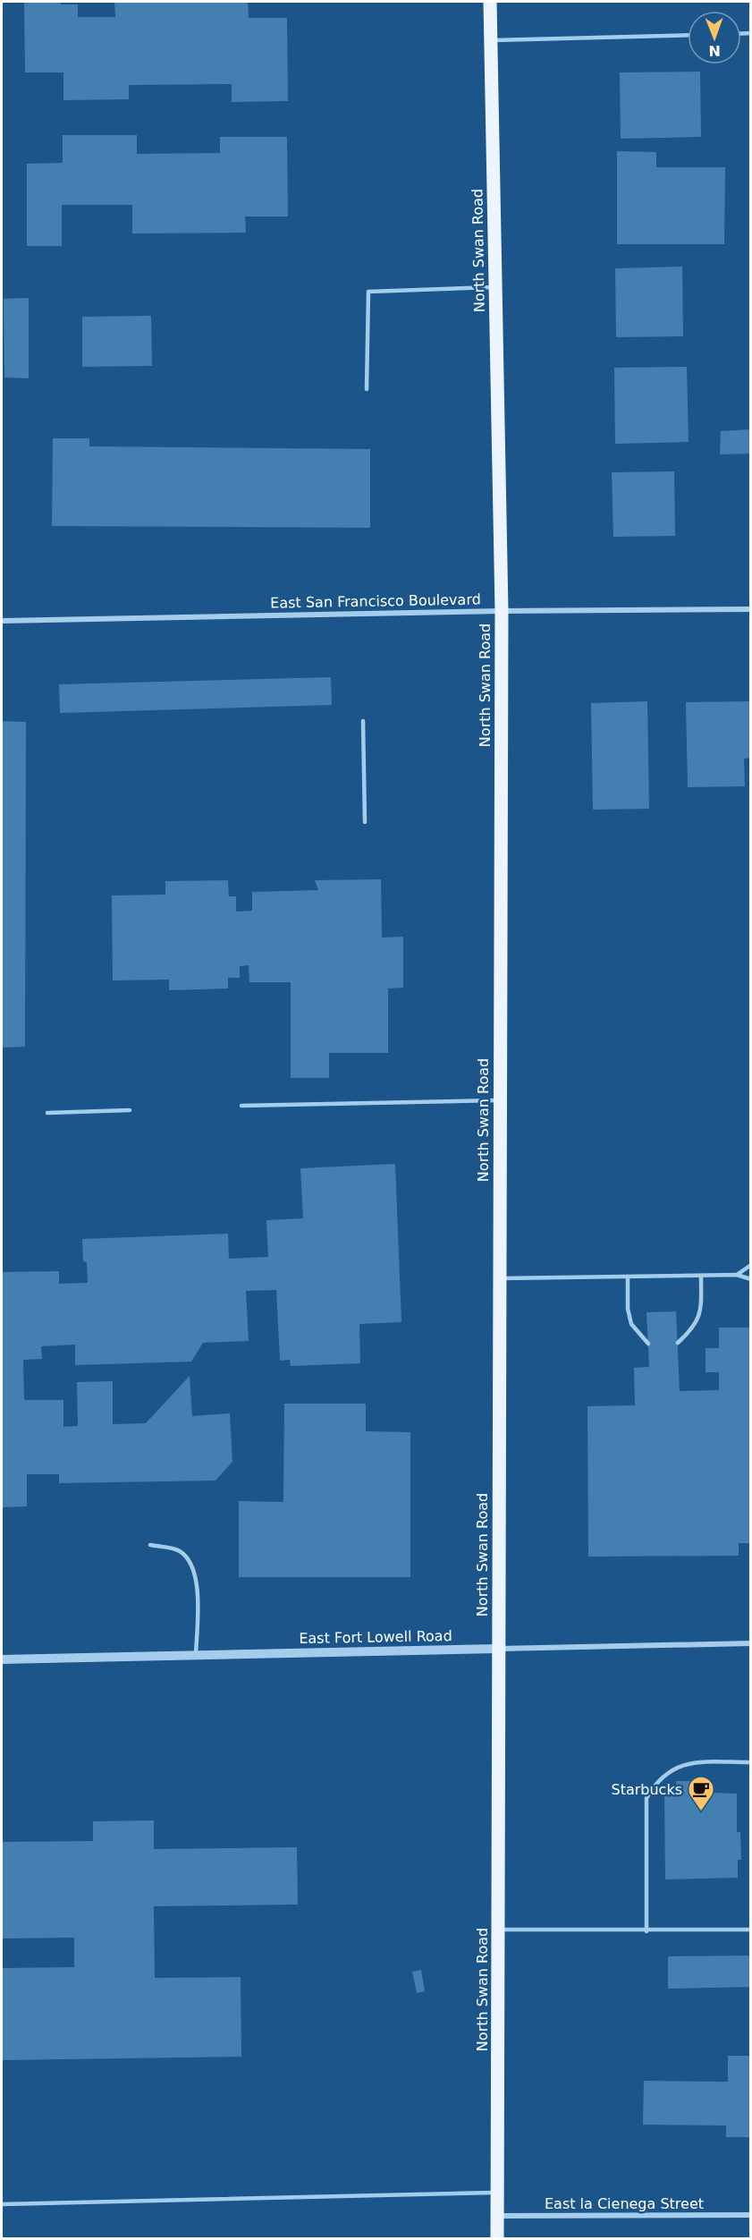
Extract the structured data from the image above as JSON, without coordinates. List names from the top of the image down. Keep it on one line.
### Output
{"streets":{"main road":["North Swan Road"],"street":["East San Francisco Boulevard","East Fort Lowell Road","East la Cienega Street"]},"crossings":[["North Swan Road","East San Francisco Boulevard"],["North Swan Road","East Fort Lowell Road"],["North Swan Road","East la Cienega Street"]],"places":{"cafe":["Starbucks"]},"north":"bottom"}
